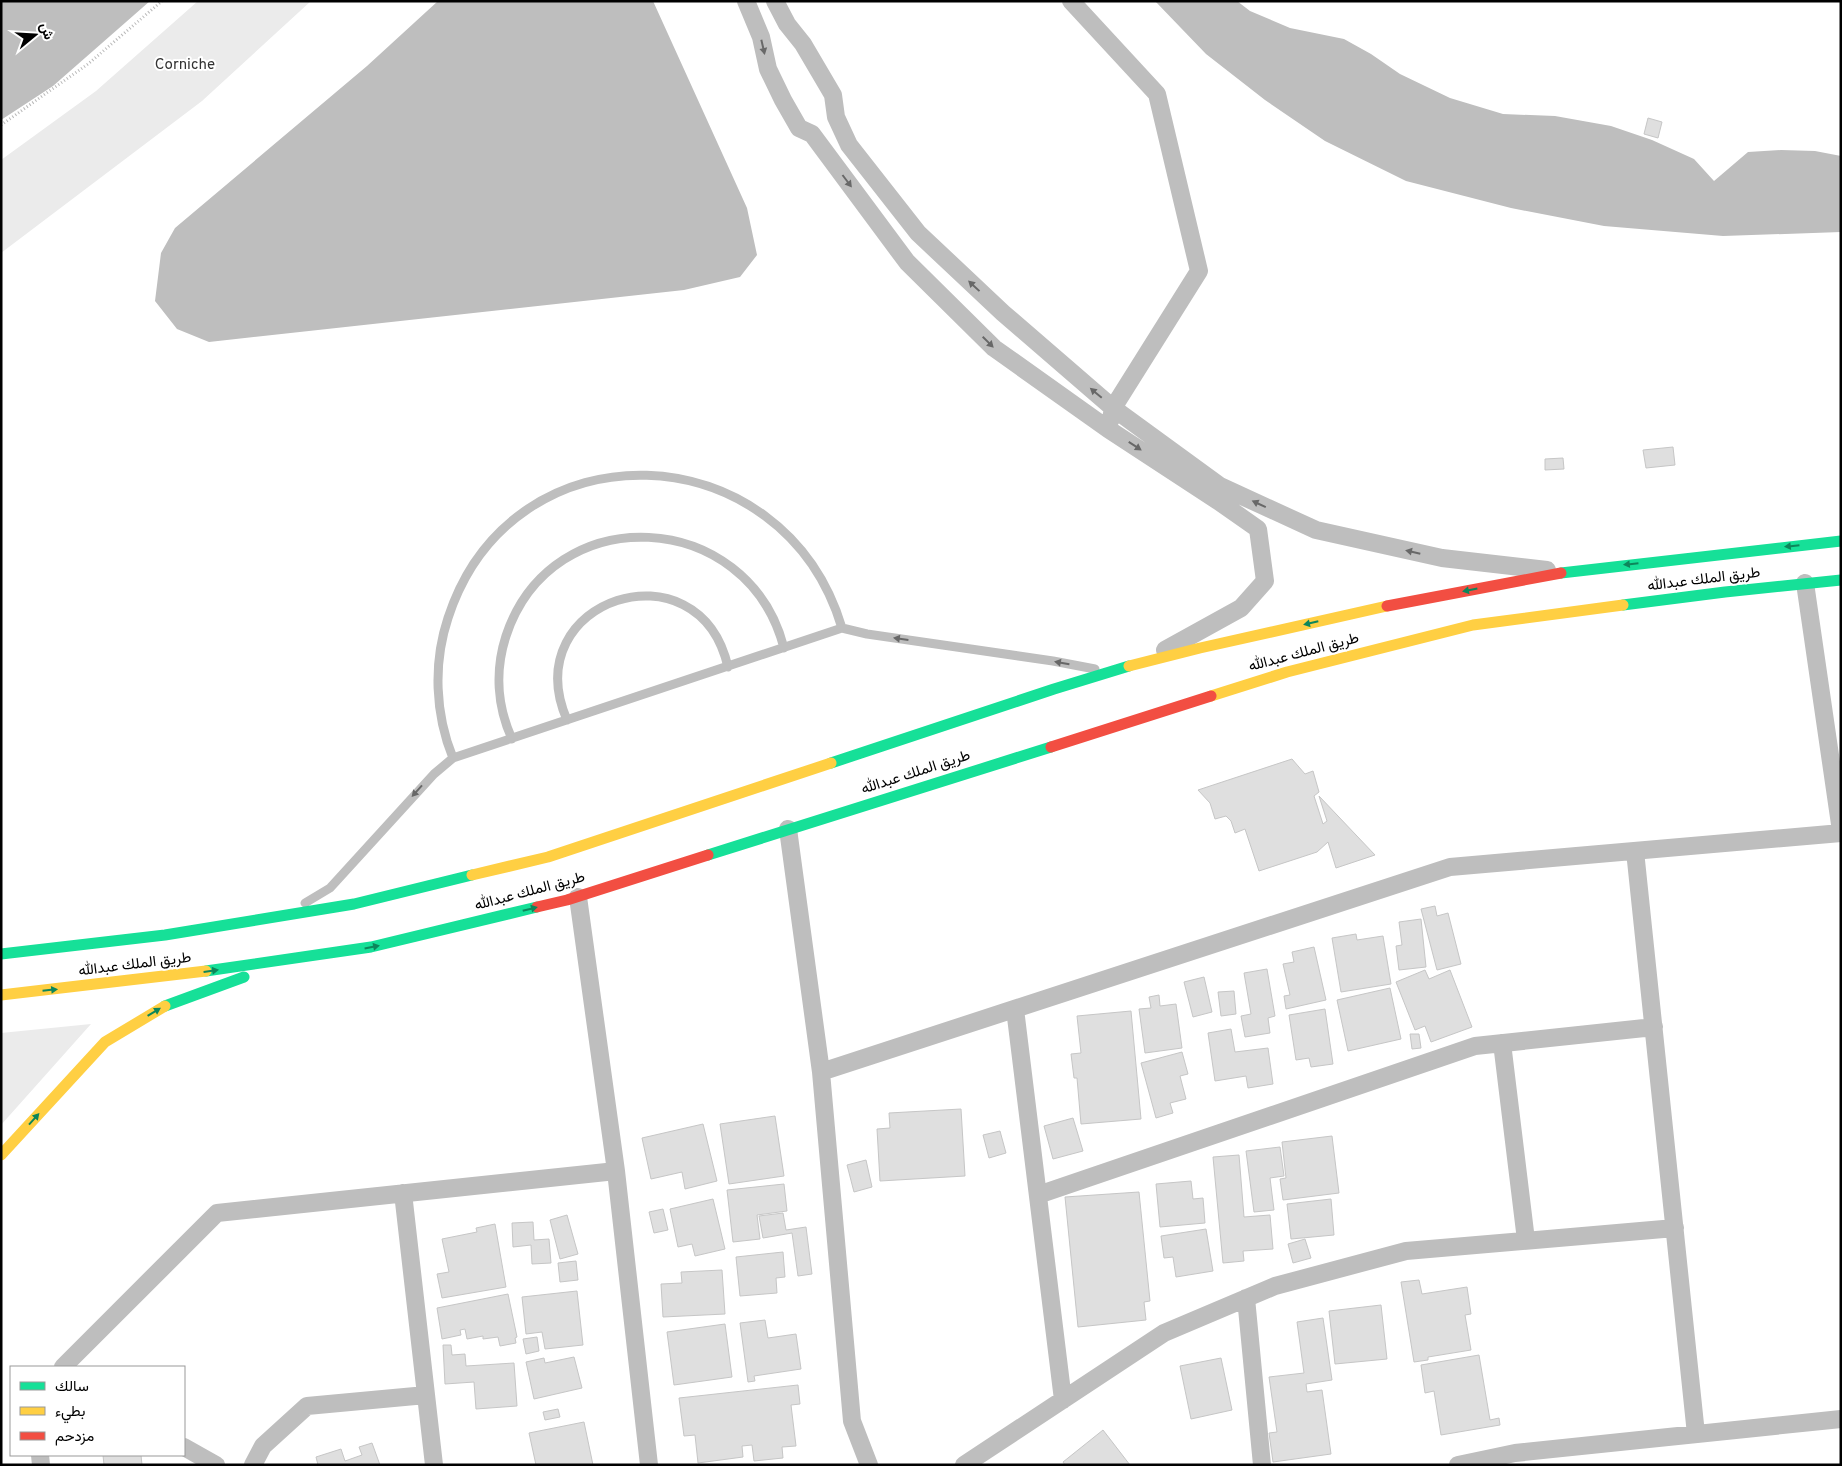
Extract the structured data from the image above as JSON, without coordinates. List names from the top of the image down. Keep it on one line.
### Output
{"streets":{"street":["طريق الملك عبدالله"]},"parks":["Corniche"],"legend":["سالك","بطيء","مزدحم"],"north":"right"}
